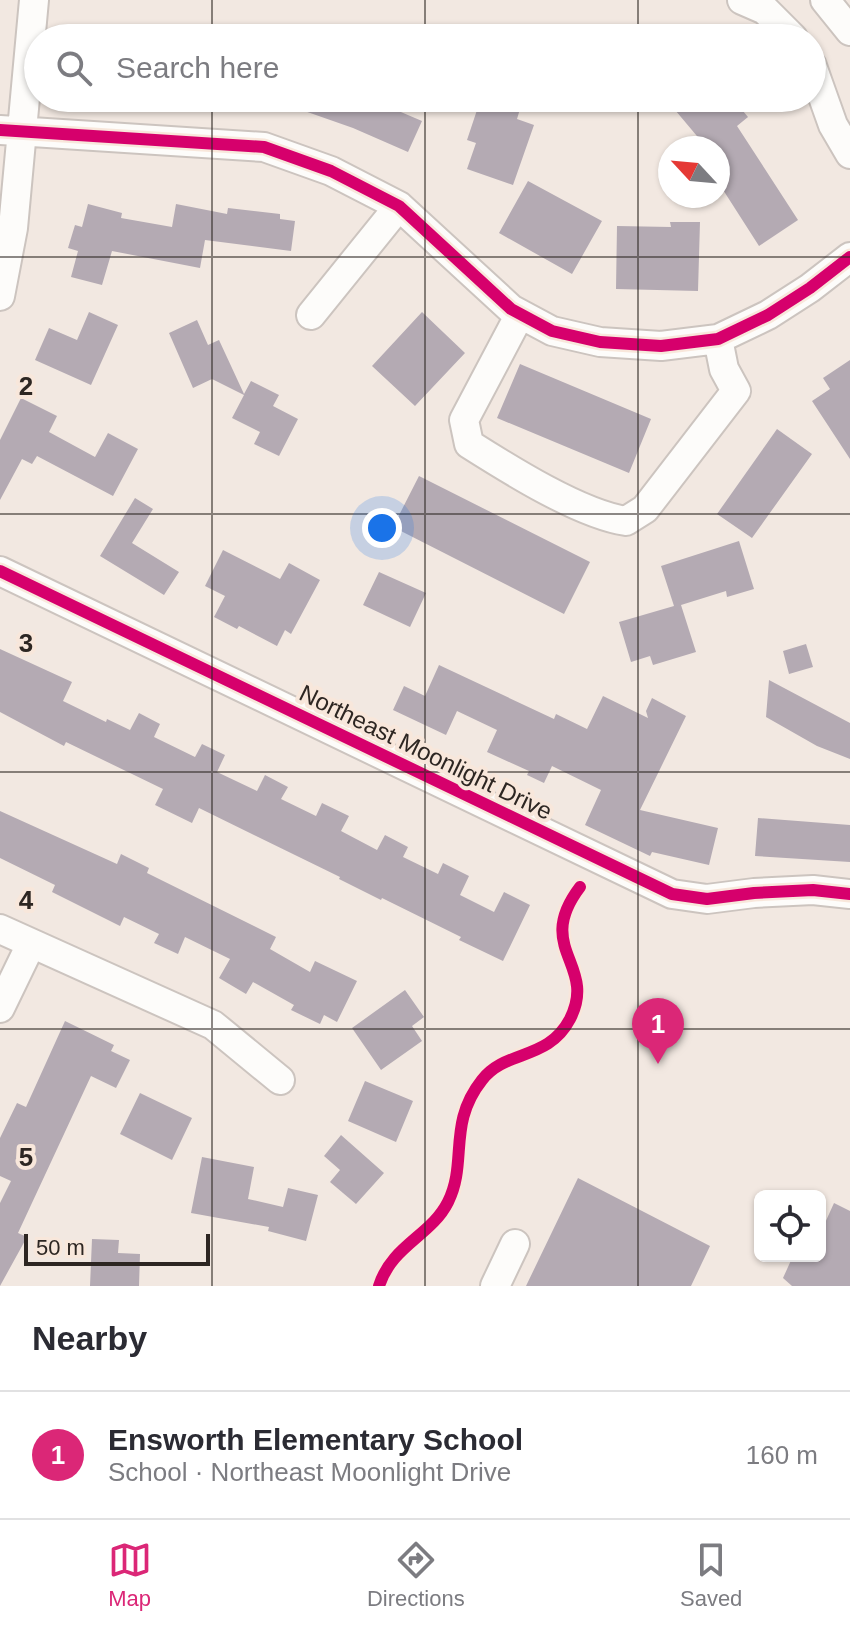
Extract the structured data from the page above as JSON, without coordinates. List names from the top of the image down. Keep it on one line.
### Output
{"streets":{"street":["Northeast Moonlight Drive"]},"scale_bar":"50 m","north":"top left","page":{"search":"Search here","pins":"1","scale":"50 m","heading":"Nearby","list":[{"mark":"1","name":"Ensworth Elementary School","note":"School · Northeast Moonlight Drive","value":"160 m"}],"nav":["Map","Directions","Saved"]},"grid":{"rows":["2","3","4","5"]}}
